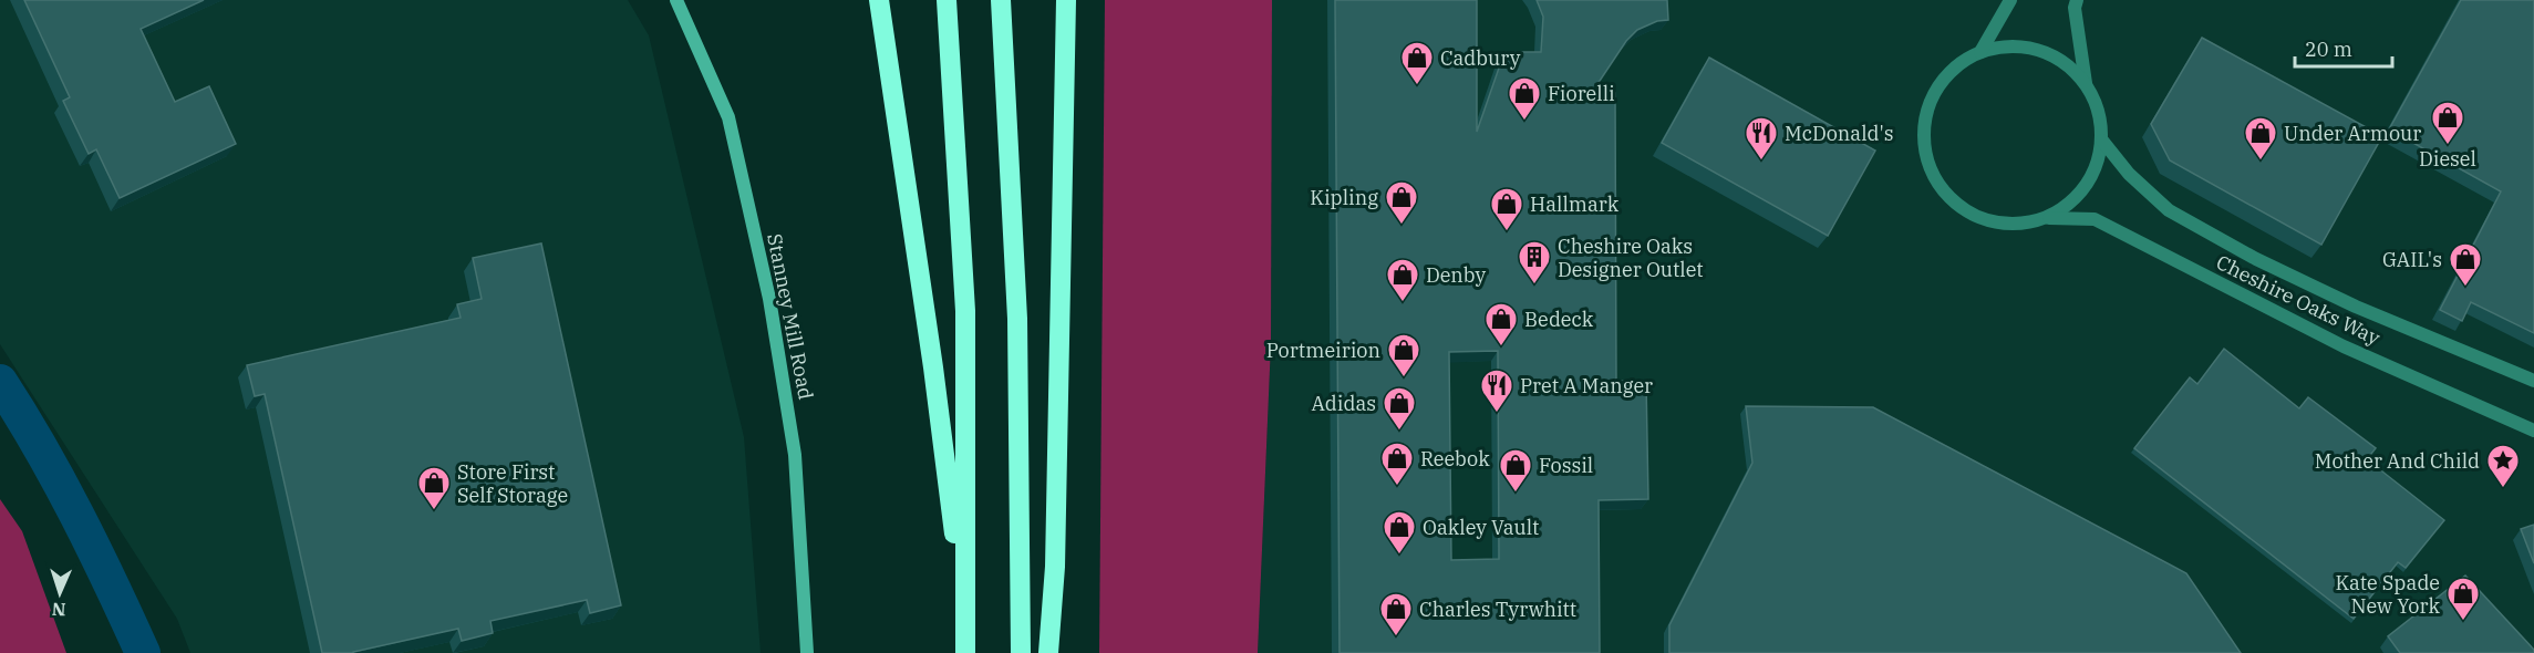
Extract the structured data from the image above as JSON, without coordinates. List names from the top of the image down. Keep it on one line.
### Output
{"streets":{"street":["Cheshire Oaks Way","Stanney Mill Road"]},"places":{"shop":["Cadbury","Fiorelli","Diesel","Under Armour","Kipling","Hallmark","GAIL's","Denby","Bedeck","Portmeirion","Adidas","Reebok","Fossil","Store First Self Storage","Oakley Vault","Kate Spade New York","Charles Tyrwhitt"],"restaurant":["McDonald's","Pret A Manger"],"building":["Cheshire Oaks Designer Outlet"],"place":["Mother And Child"]},"scale_bar":"20 m","north":"bottom"}
